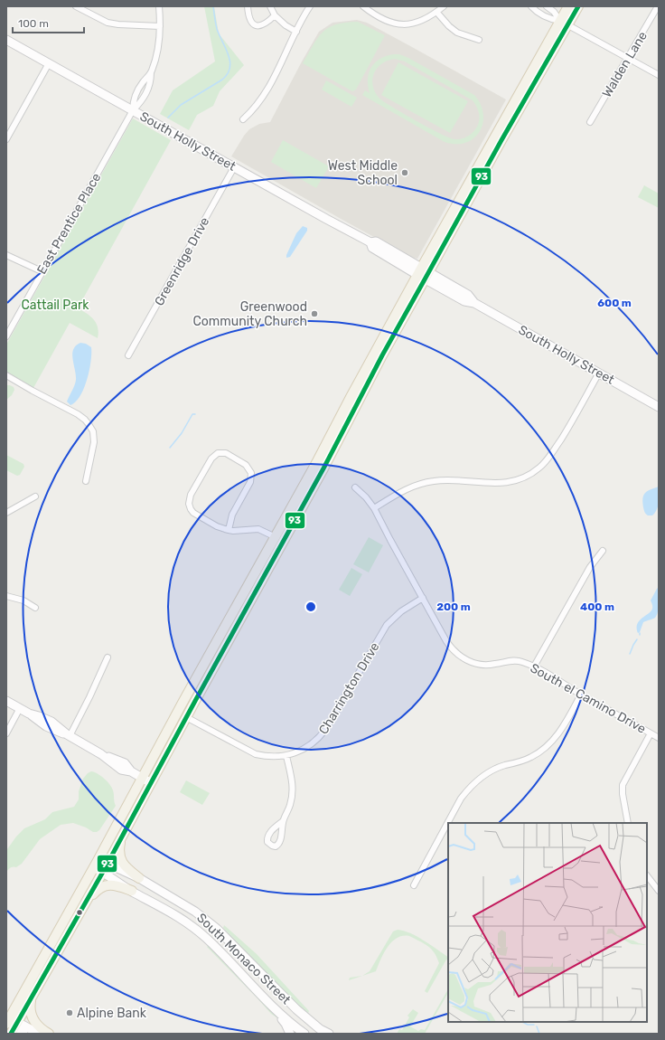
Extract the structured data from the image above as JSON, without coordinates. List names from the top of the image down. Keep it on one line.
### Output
{"streets":{"street":["Walden Lane","South Holly Street","East Prentice Place","Greenridge Drive","Charrington Drive","South el Camino Drive","South Monaco Street"]},"crossings":[["South Holly Street","East Prentice Place"],["South Holly Street","Greenridge Drive"],["Charrington Drive","South el Camino Drive"]],"parks":["Cattail Park"],"places":["West Middle School","Greenwood Community Church","Alpine Bank"],"lines":["transit line 93"],"scale_bar":"100 m","rings":["600 m","200 m","400 m"]}
